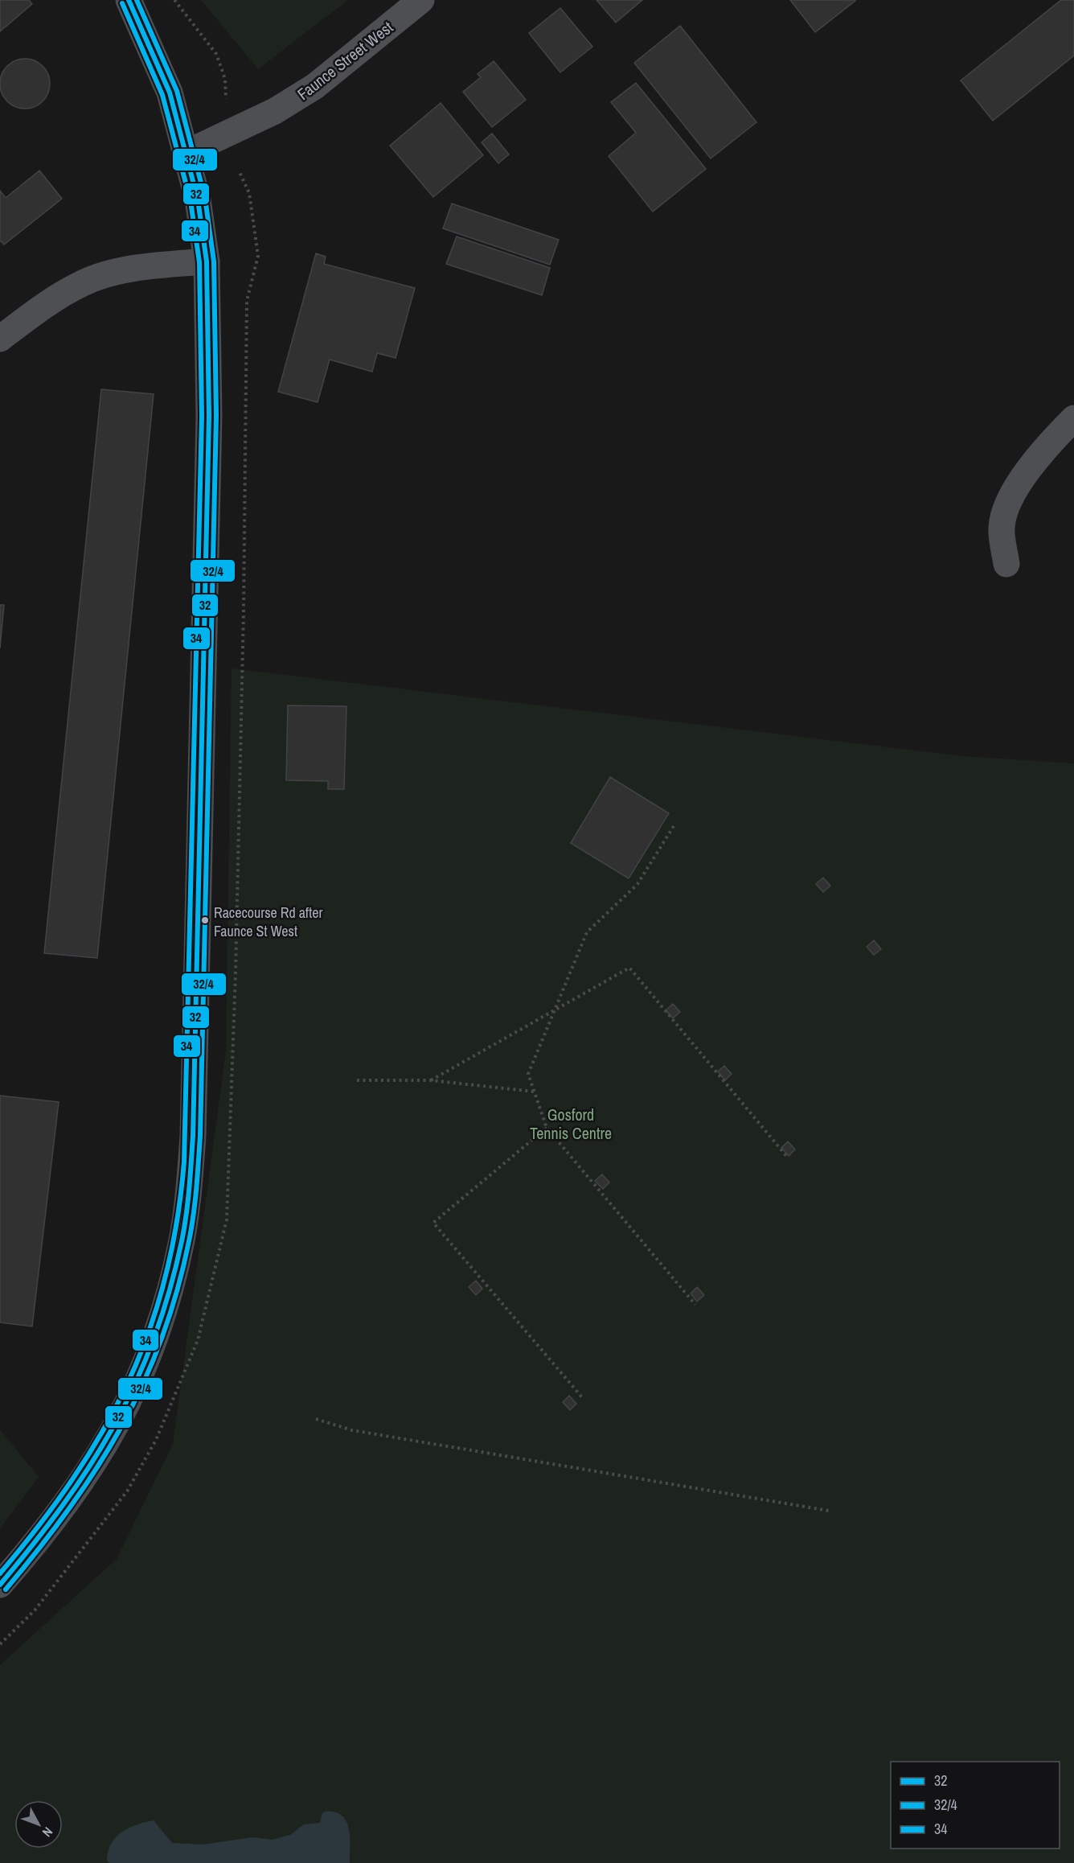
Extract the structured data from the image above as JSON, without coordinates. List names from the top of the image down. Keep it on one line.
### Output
{"streets":{"street":["Faunce Street West"]},"parks":["Gosford Tennis Centre"],"places":["Racecourse Rd after Faunce St West"],"lines":["transit line 32","transit line 32/4","transit line 34"],"legend":["32","32/4","34"],"north":"bottom right"}
